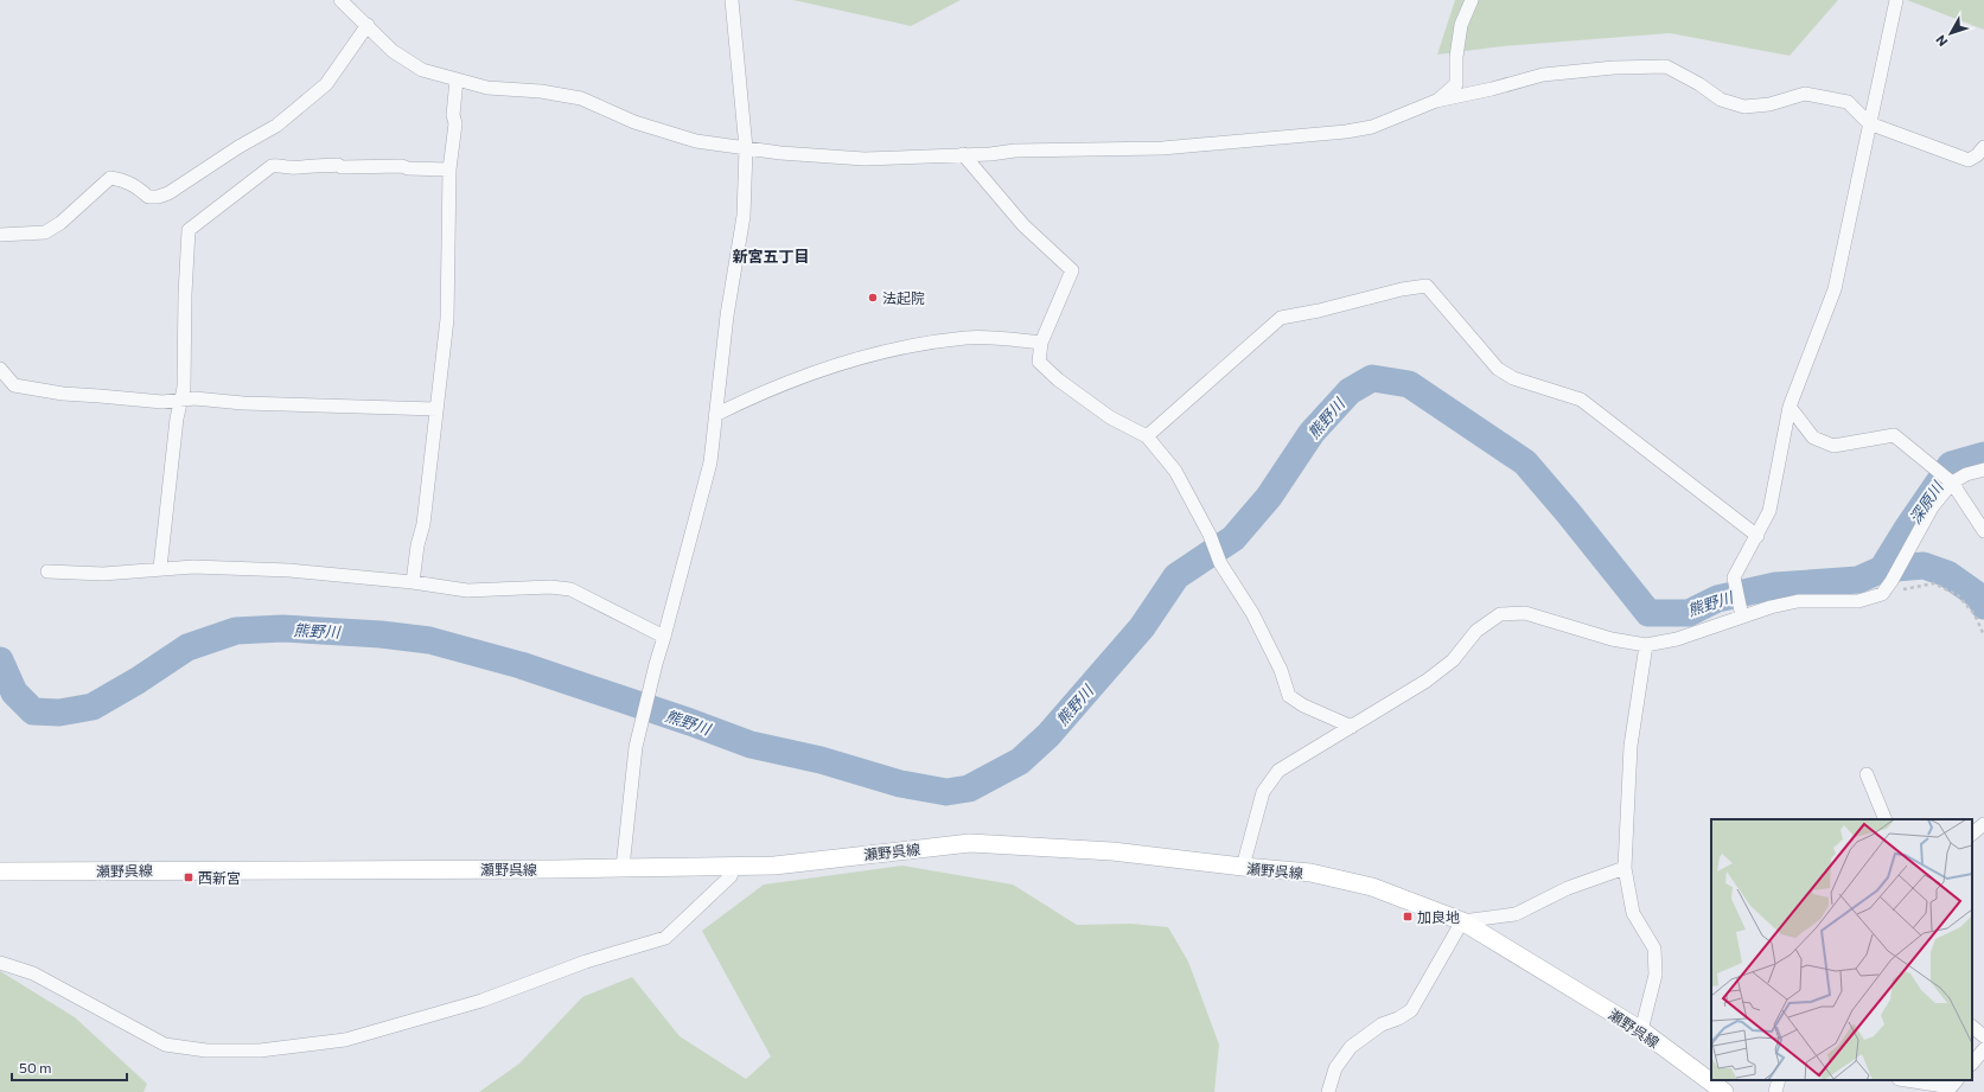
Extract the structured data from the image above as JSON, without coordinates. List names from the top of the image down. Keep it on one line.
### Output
{"streets":{"main road":["瀬野呉線"]},"districts":["新宮五丁目"],"water":["熊野川","深原川"],"places":{"other":["法起院"],"transit":["西新宮","加良地"]},"scale_bar":"50 m","north":"bottom left"}
